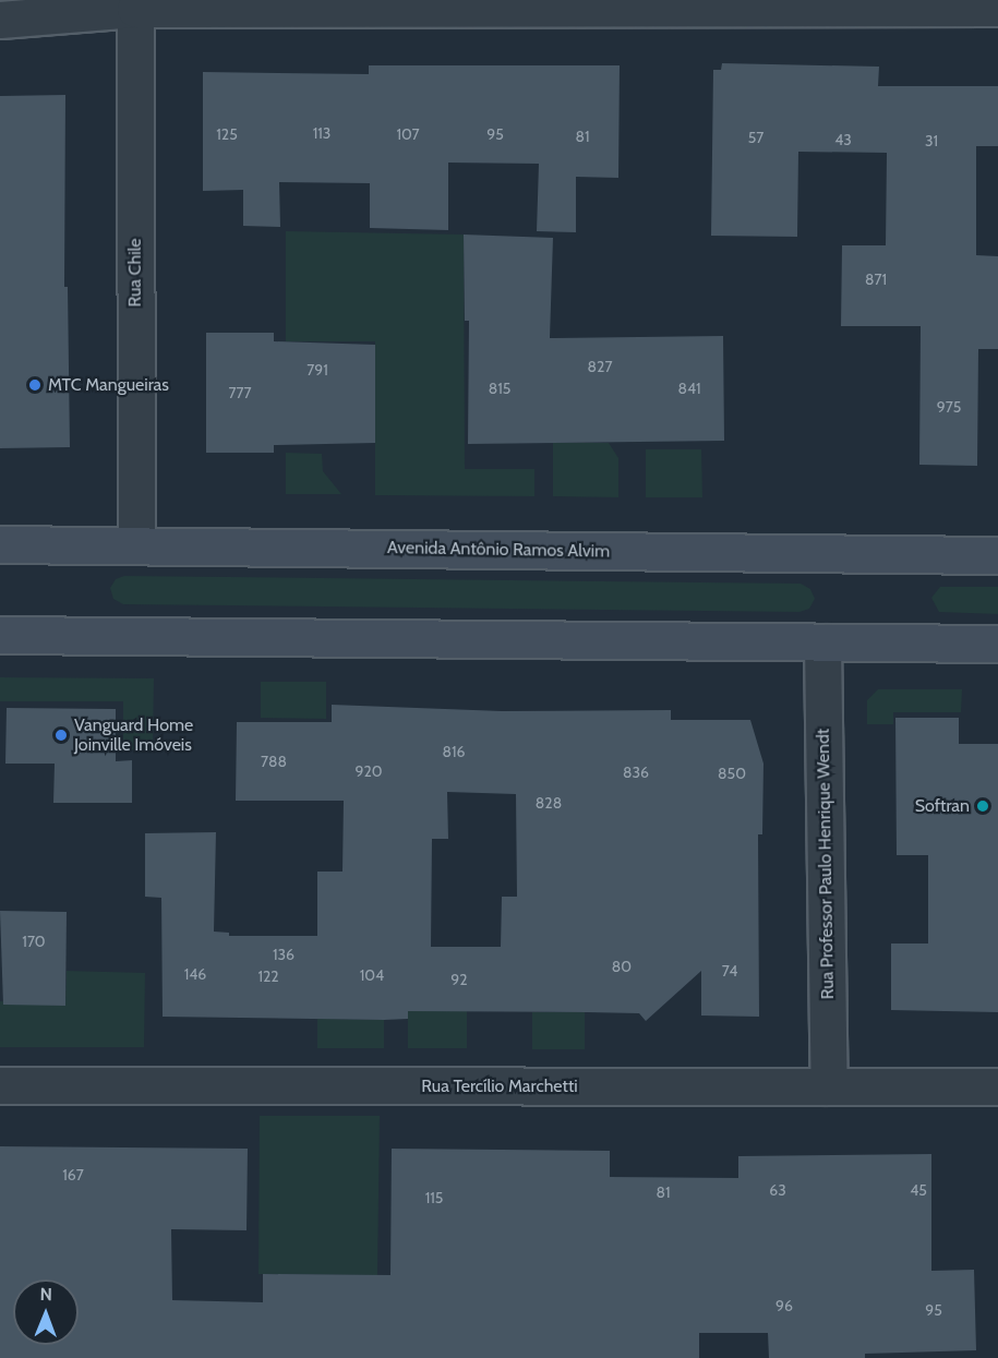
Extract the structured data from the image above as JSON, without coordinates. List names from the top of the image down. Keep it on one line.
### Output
{"streets":{"street":["Rua Chile","Avenida Antônio Ramos Alvim","Rua Professor Paulo Henrique Wendt","Rua Tercílio Marchetti"]},"crossings":[["Rua Chile","Avenida Antônio Ramos Alvim"],["Rua Professor Paulo Henrique Wendt","Rua Tercílio Marchetti"]],"places":["MTC Mangueiras","Vanguard Home Joinville Imóveis","Softran"],"house_numbers":["113","125","107","95","81","57","43","31","871","827","791","815","841","777","975","816","788","920","836","850","828","170","136","80","74","146","104","122","92","167","63","45","81","115","96","95"],"north":"top"}
